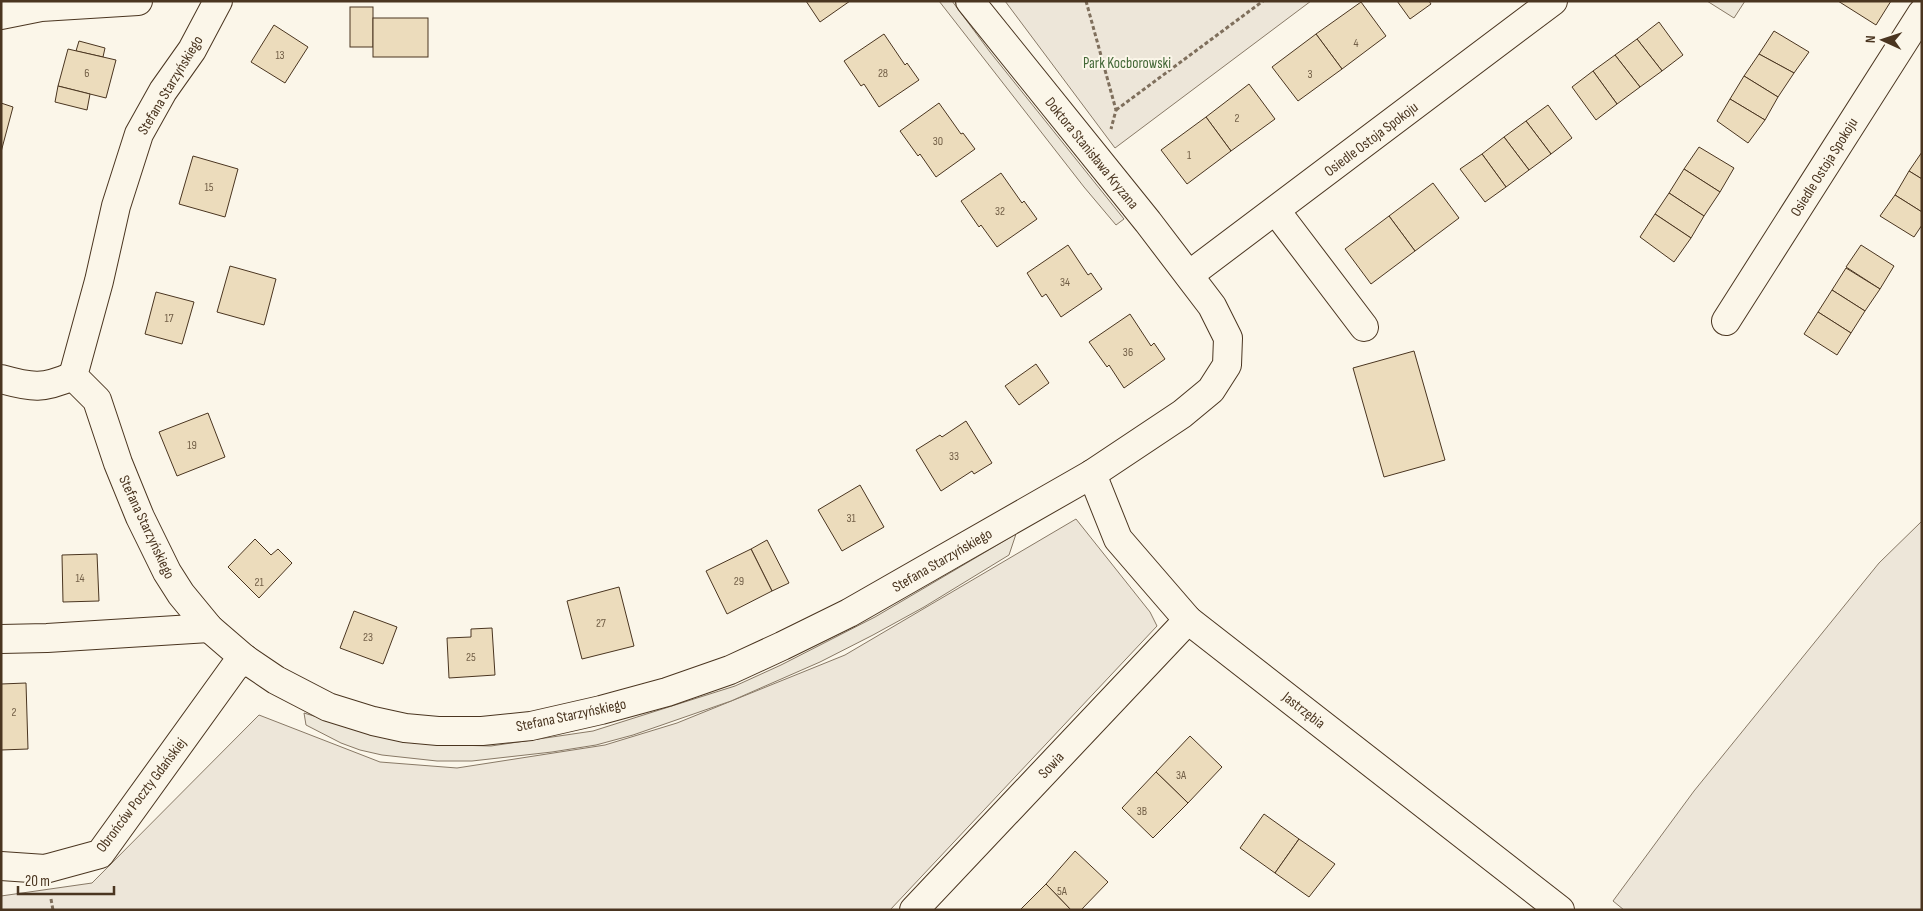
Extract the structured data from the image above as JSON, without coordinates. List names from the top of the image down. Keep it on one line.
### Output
{"streets":{"street":["Stefana Starzyńskiego","Osiedle Ostoja Spokoju","Doktora Stanisława Kryzana","Jastrzębia","Sowia","Obrońców Poczty Gdańskiej"]},"crossings":[["Stefana Starzyńskiego","Doktora Stanisława Kryzana"],["Stefana Starzyńskiego","Jastrzębia"],["Stefana Starzyńskiego","Obrońców Poczty Gdańskiej"],["Osiedle Ostoja Spokoju","Doktora Stanisława Kryzana"],["Jastrzębia","Sowia"]],"parks":["Park Kocborowski"],"house_numbers":["4","13","6","28","3","2","30","1","15","32","34","17","36","19","33","31","14","29","21","27","23","25","2","3A","3B","5A"],"scale_bar":"20 m","north":"left"}
